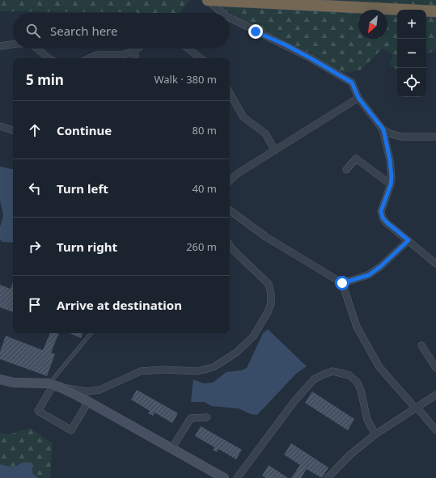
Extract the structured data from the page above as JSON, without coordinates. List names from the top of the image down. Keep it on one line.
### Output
{"north":"bottom left","page":{"map_buttons":["+","−"],"search":"Search here","heading":["5 min","Walk · 380 m"],"list":[["Continue","80 m"],["Turn left","40 m"],["Turn right","260 m"],"Arrive at destination"]}}
